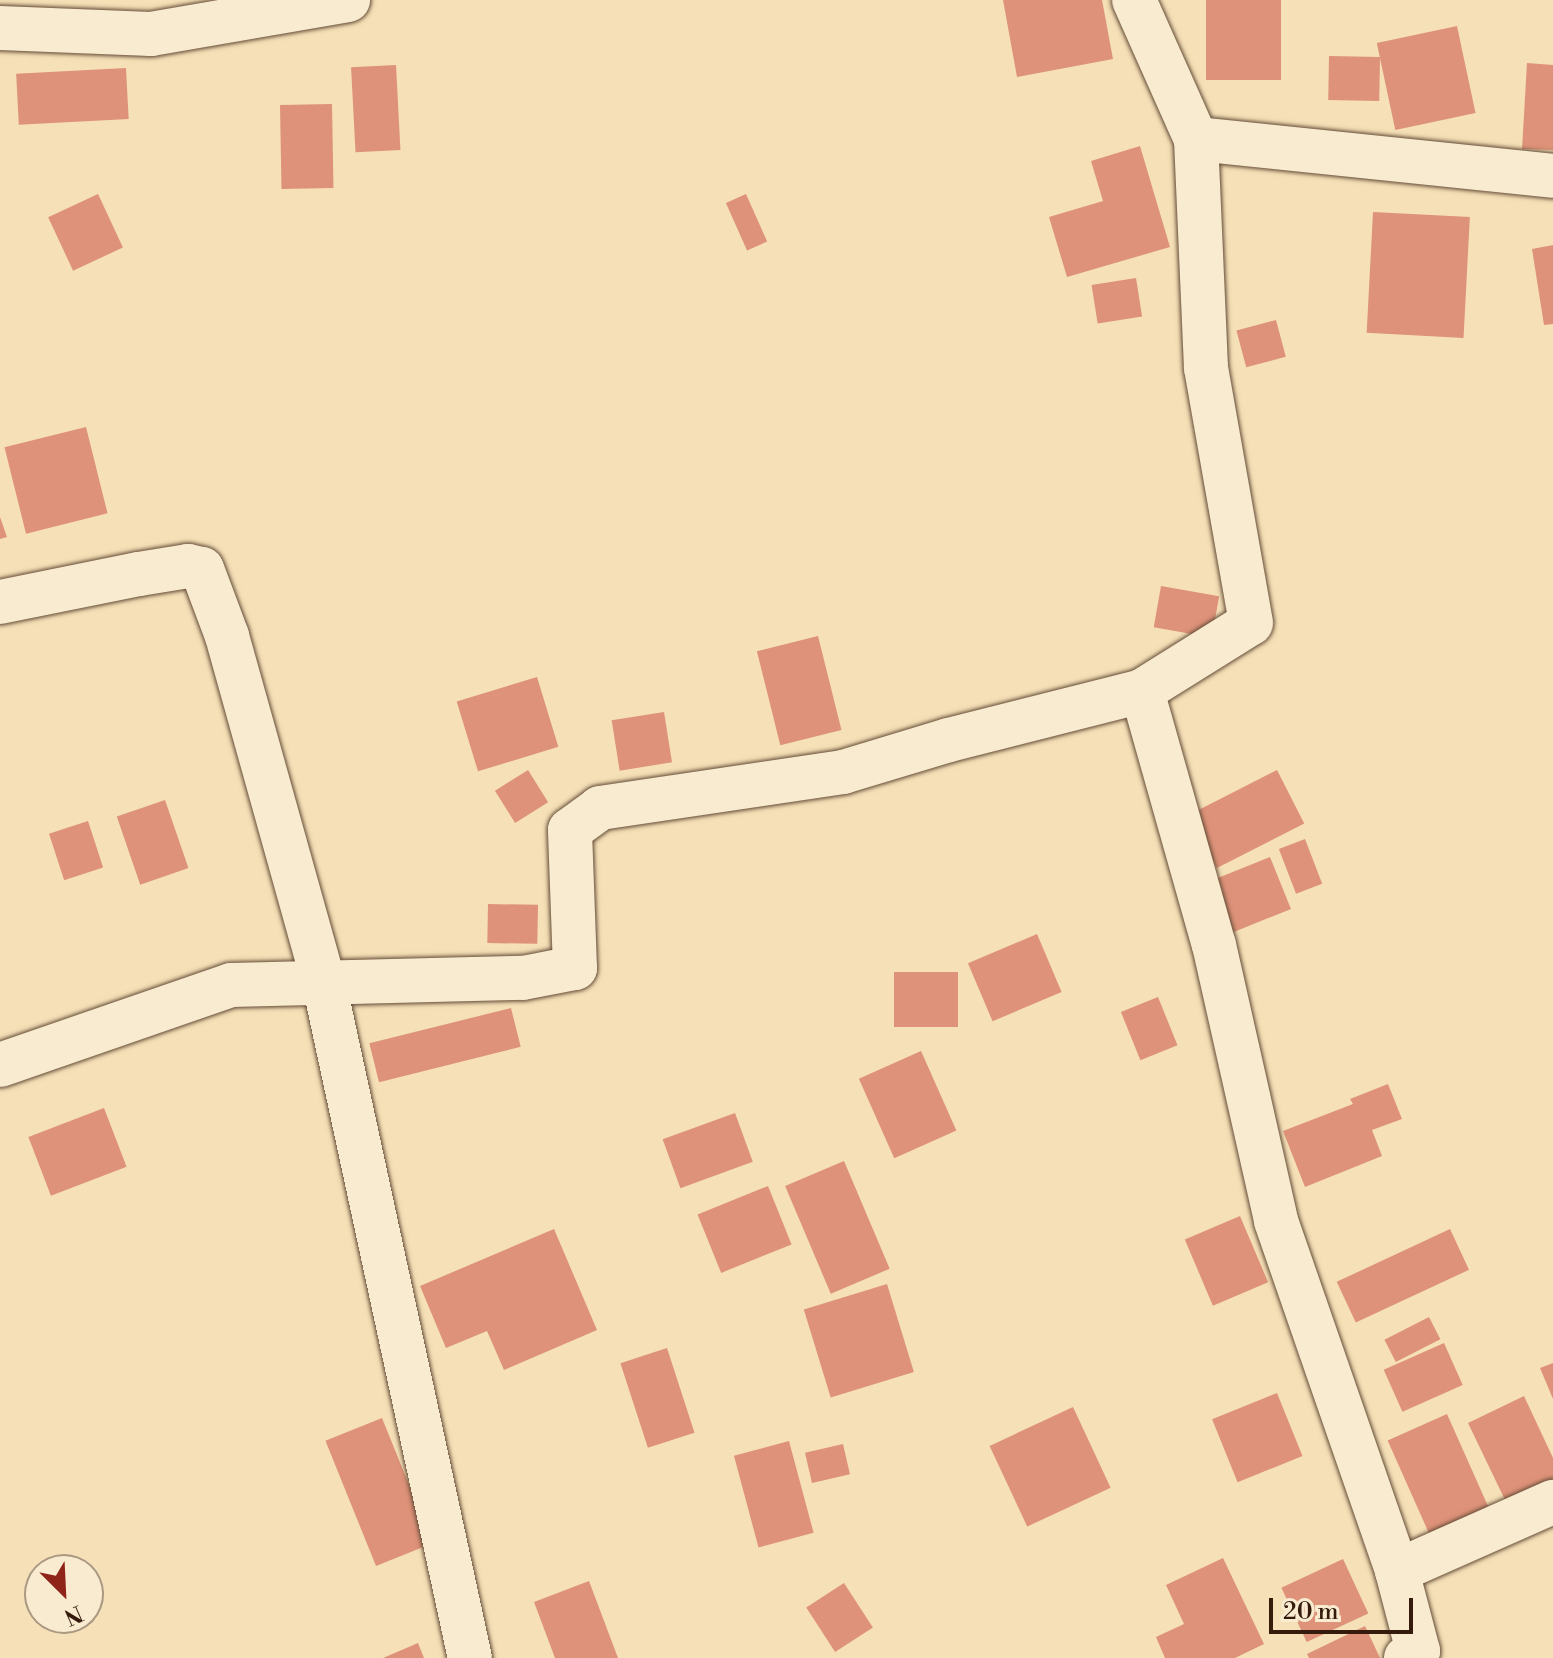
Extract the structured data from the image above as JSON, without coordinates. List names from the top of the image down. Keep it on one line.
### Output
{"scale_bar":"20 m","north":"bottom right"}
